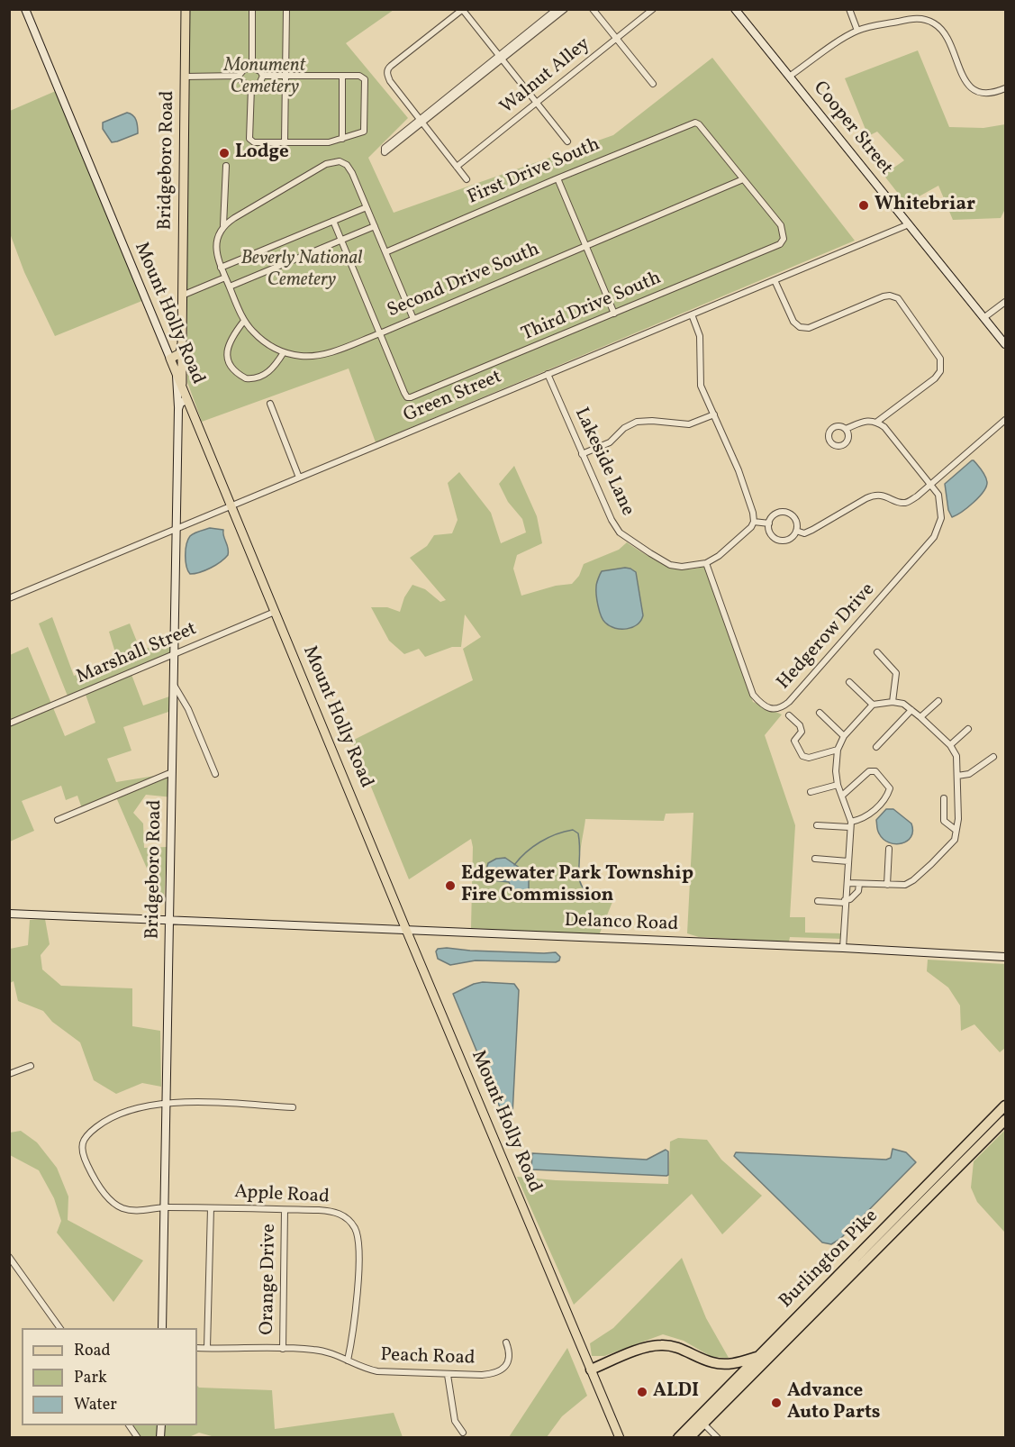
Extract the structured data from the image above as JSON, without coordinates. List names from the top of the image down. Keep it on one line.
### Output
{"streets":{"highway":["Burlington Pike"],"main road":["Bridgeboro Road","Mount Holly Road"],"street":["Walnut Alley","Cooper Street","First Drive South","Second Drive South","Third Drive South","Green Street","Lakeside Lane","Hedgerow Drive","Marshall Street","Delanco Road","Apple Road","Orange Drive","Peach Road"]},"crossings":[["Cooper Street","Green Street"],["Bridgeboro Road","Mount Holly Road"],["Bridgeboro Road","Green Street"],["Bridgeboro Road","Marshall Street"],["Bridgeboro Road","Delanco Road"],["Bridgeboro Road","Apple Road"],["First Drive South","Second Drive South"],["First Drive South","Third Drive South"],["Second Drive South","Third Drive South"],["Mount Holly Road","Green Street"],["Mount Holly Road","Marshall Street"],["Mount Holly Road","Delanco Road"],["Green Street","Lakeside Lane"],["Lakeside Lane","Hedgerow Drive"],["Apple Road","Orange Drive"],["Apple Road","Peach Road"],["Orange Drive","Peach Road"]],"parks":["Monument Cemetery","Beverly National Cemetery"],"places":["Lodge","Whitebriar","Edgewater Park Township Fire Commission","ALDI","Advance Auto Parts"],"legend":["Road","Park","Water"]}
